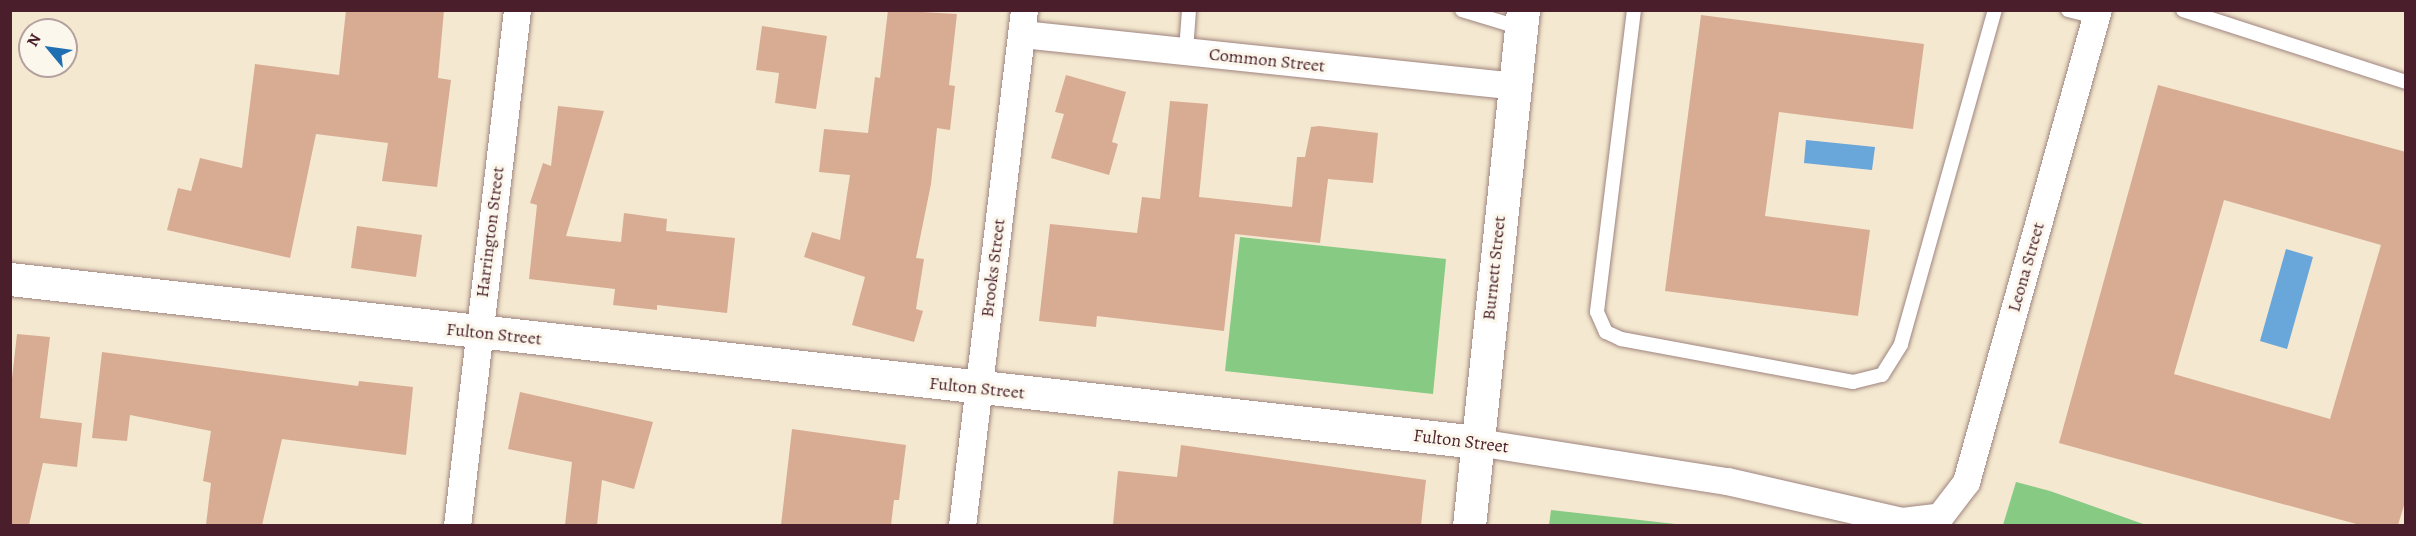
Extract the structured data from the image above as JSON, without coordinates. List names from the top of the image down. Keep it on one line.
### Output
{"streets":{"street":["Common Street","Harrington Street","Leona Street","Brooks Street","Burnett Street","Fulton Street"]},"crossings":[["Common Street","Brooks Street"],["Common Street","Burnett Street"],["Harrington Street","Fulton Street"],["Leona Street","Fulton Street"],["Brooks Street","Fulton Street"],["Burnett Street","Fulton Street"]],"north":"top left"}
